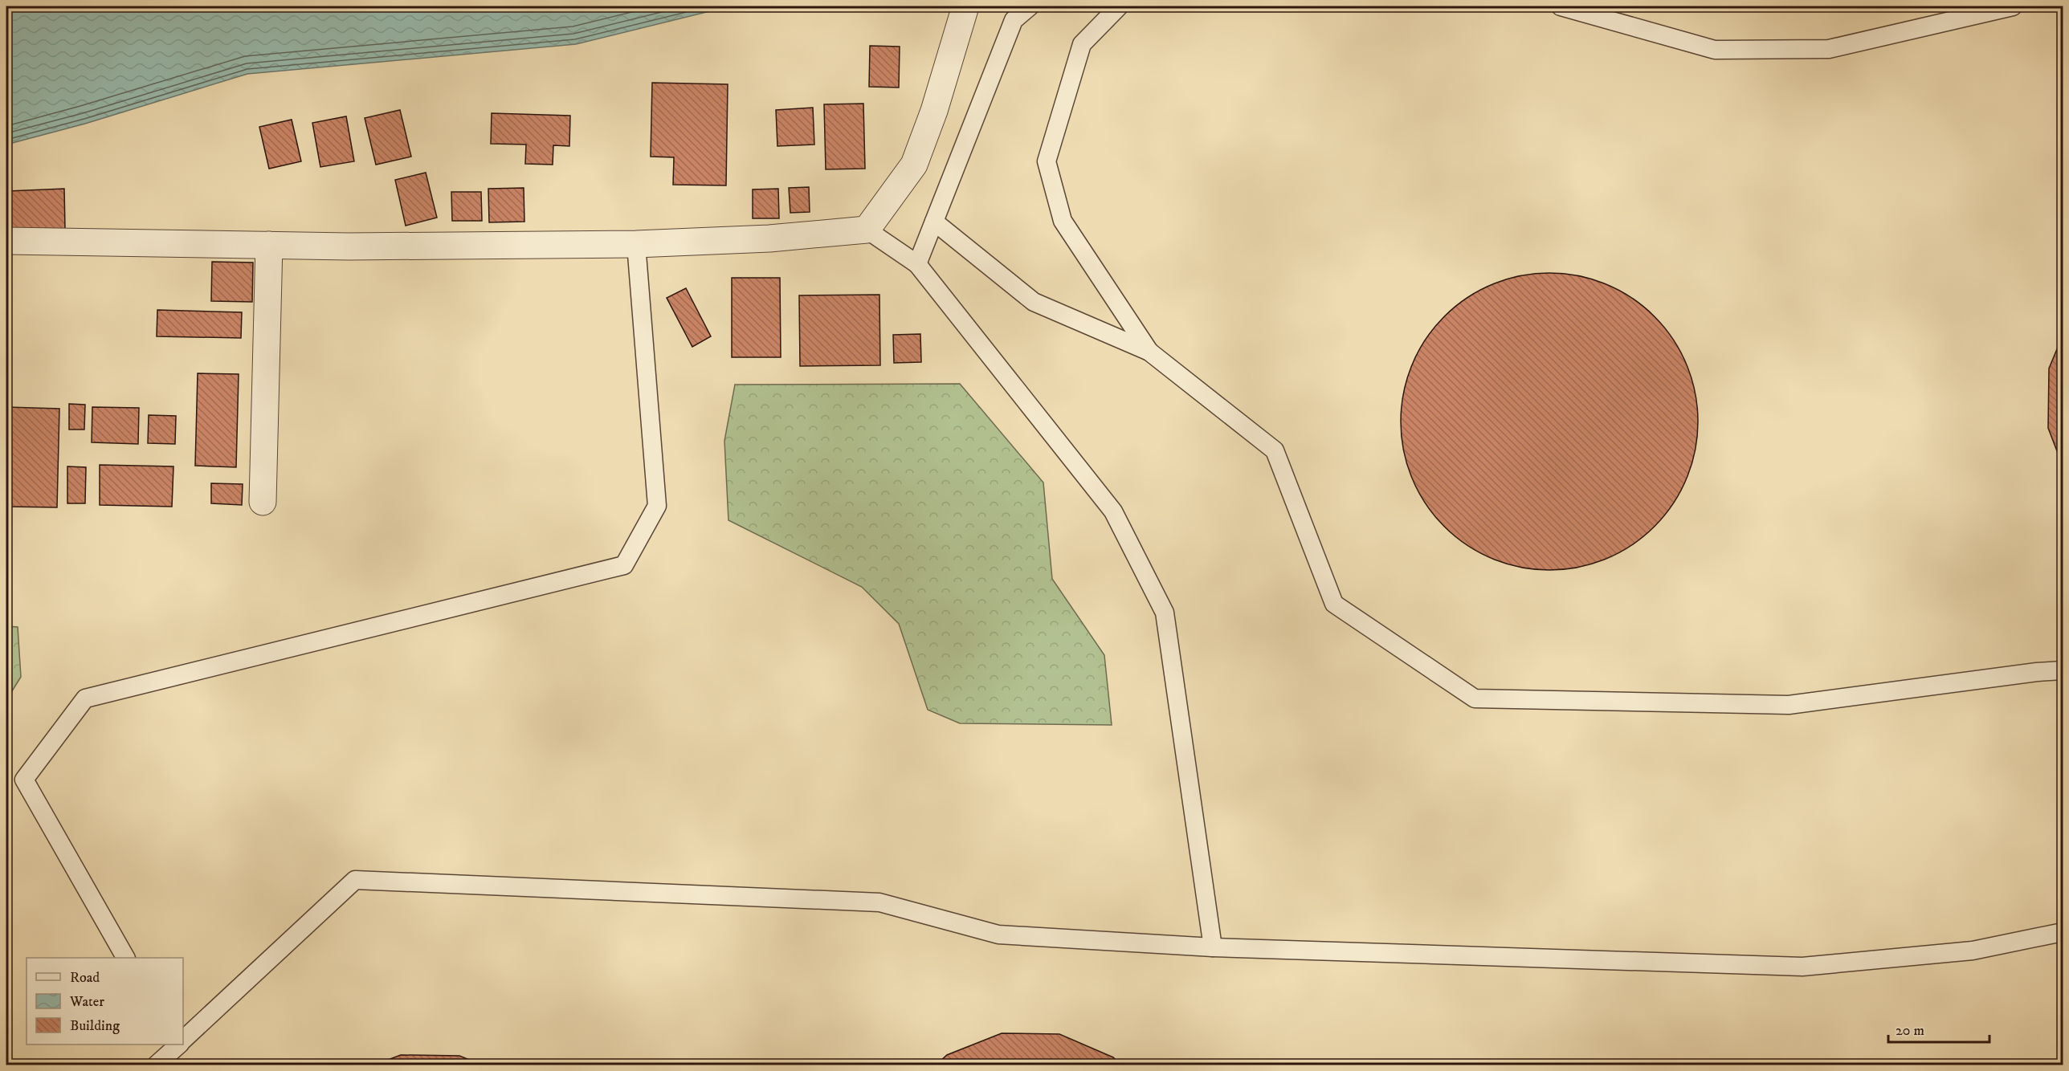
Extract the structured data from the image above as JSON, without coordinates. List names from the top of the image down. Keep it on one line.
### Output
{"legend":["Road","Water","Building"],"scale_bar":"20 m"}
